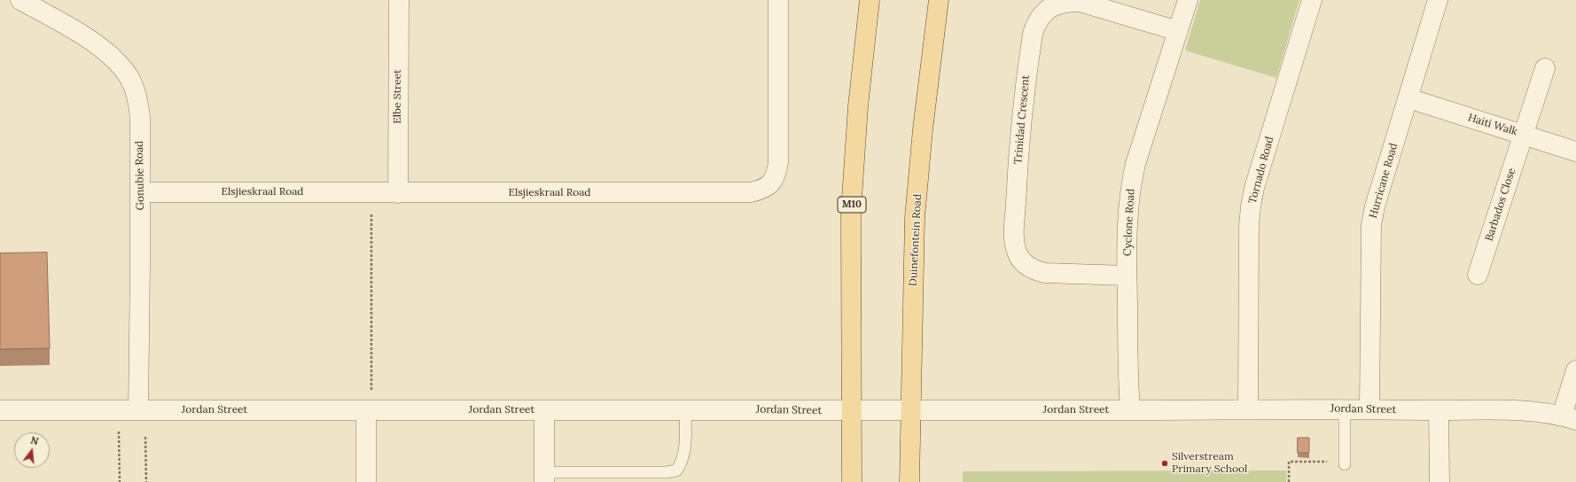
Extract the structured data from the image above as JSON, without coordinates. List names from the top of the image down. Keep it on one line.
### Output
{"streets":{"main road":["M10","Duinefontein Road"],"street":["Elbe Street","Trinidad Crescent","Haiti Walk","Tornado Road","Gonubie Road","Hurricane Road","Elsjieskraal Road","Barbados Close","Cyclone Road","Jordan Street"]},"crossings":[["Elbe Street","Elsjieskraal Road"],["Trinidad Crescent","Cyclone Road"],["Haiti Walk","Hurricane Road"],["Haiti Walk","Barbados Close"],["Tornado Road","Jordan Street"],["Gonubie Road","Elsjieskraal Road"],["Gonubie Road","Jordan Street"],["Hurricane Road","Jordan Street"],["M10","Jordan Street"],["Cyclone Road","Jordan Street"],["Duinefontein Road","Jordan Street"]],"places":["Silverstream Primary School"],"north":"top"}
